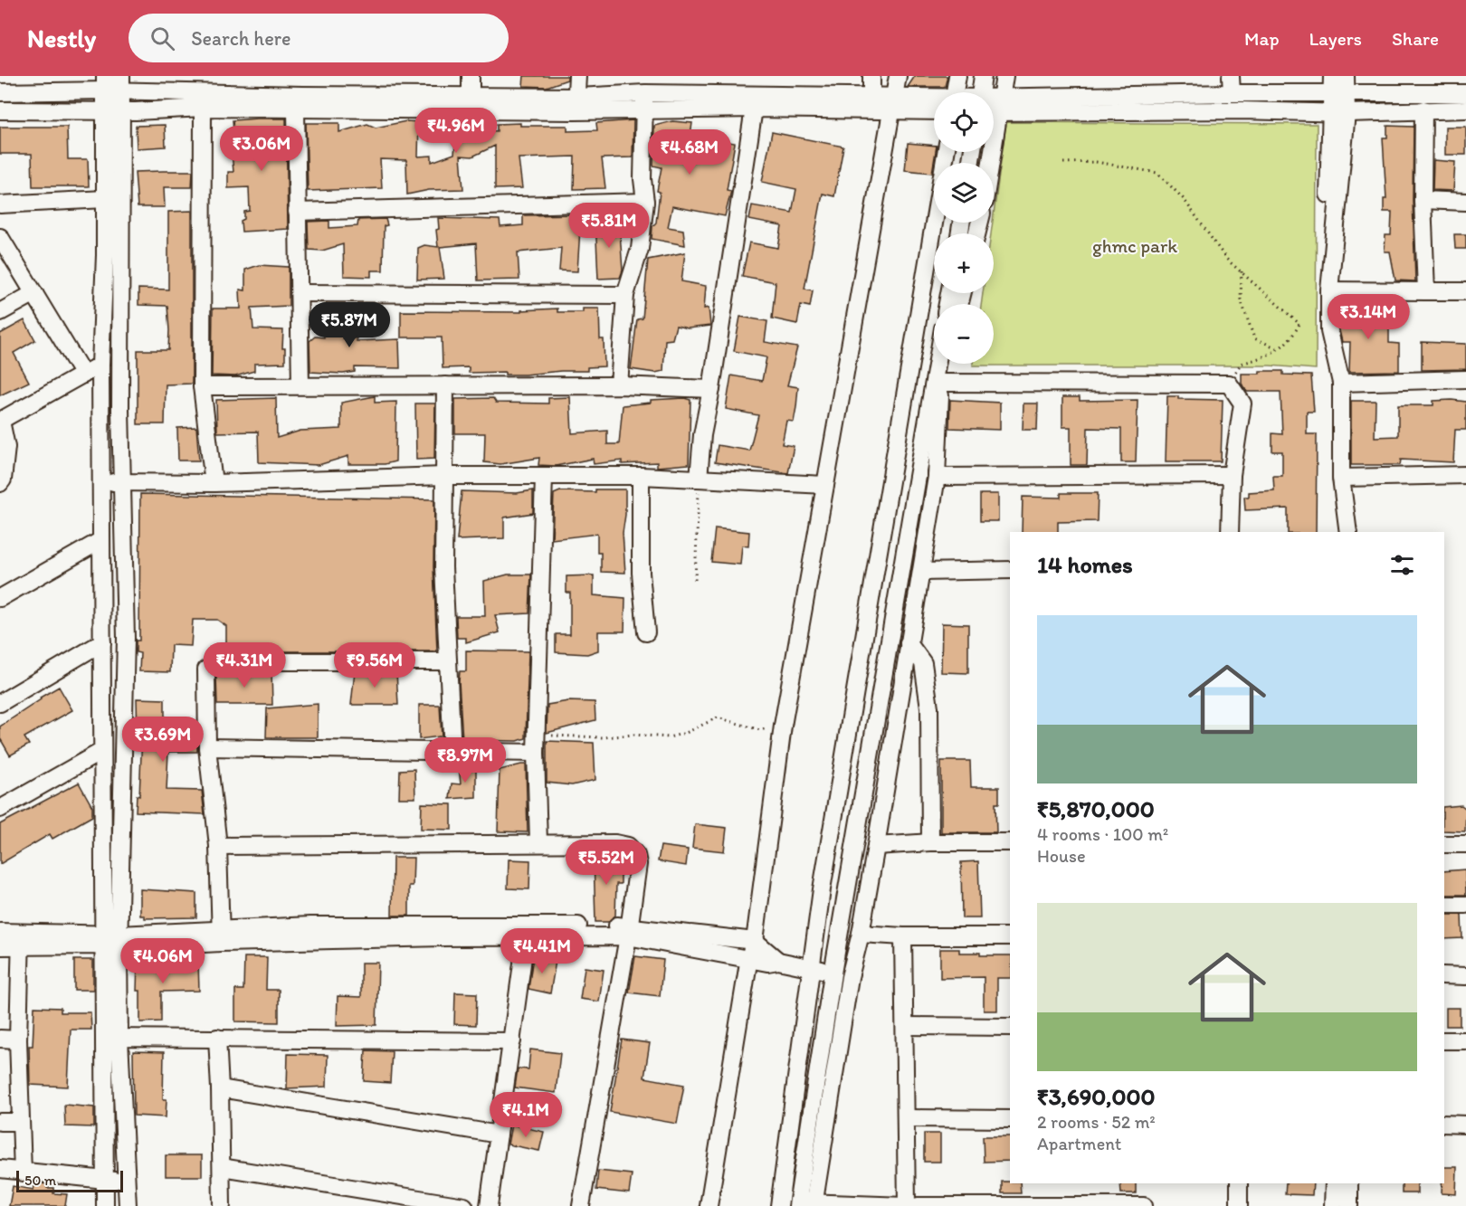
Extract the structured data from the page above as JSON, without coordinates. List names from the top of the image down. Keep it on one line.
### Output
{"parks":["ghmc park"],"scale_bar":"50 m","page":{"header":"Nestly","search":"Search here","nav":["Map","Layers","Share"],"map_buttons":["+","−"],"price":["₹4.96M","₹3.06M","₹4.68M","₹5.81M","₹3.14M","₹5.87M","₹4.31M","₹9.56M","₹3.69M","₹8.97M","₹5.52M","₹4.41M","₹4.06M","₹4.1M"],"heading":"14 homes","list":[{"name":"₹5,870,000","note":"4 rooms · 100 m² · House"},{"name":"₹3,690,000","note":"2 rooms · 52 m² · Apartment"}],"scale":"50 m"}}
